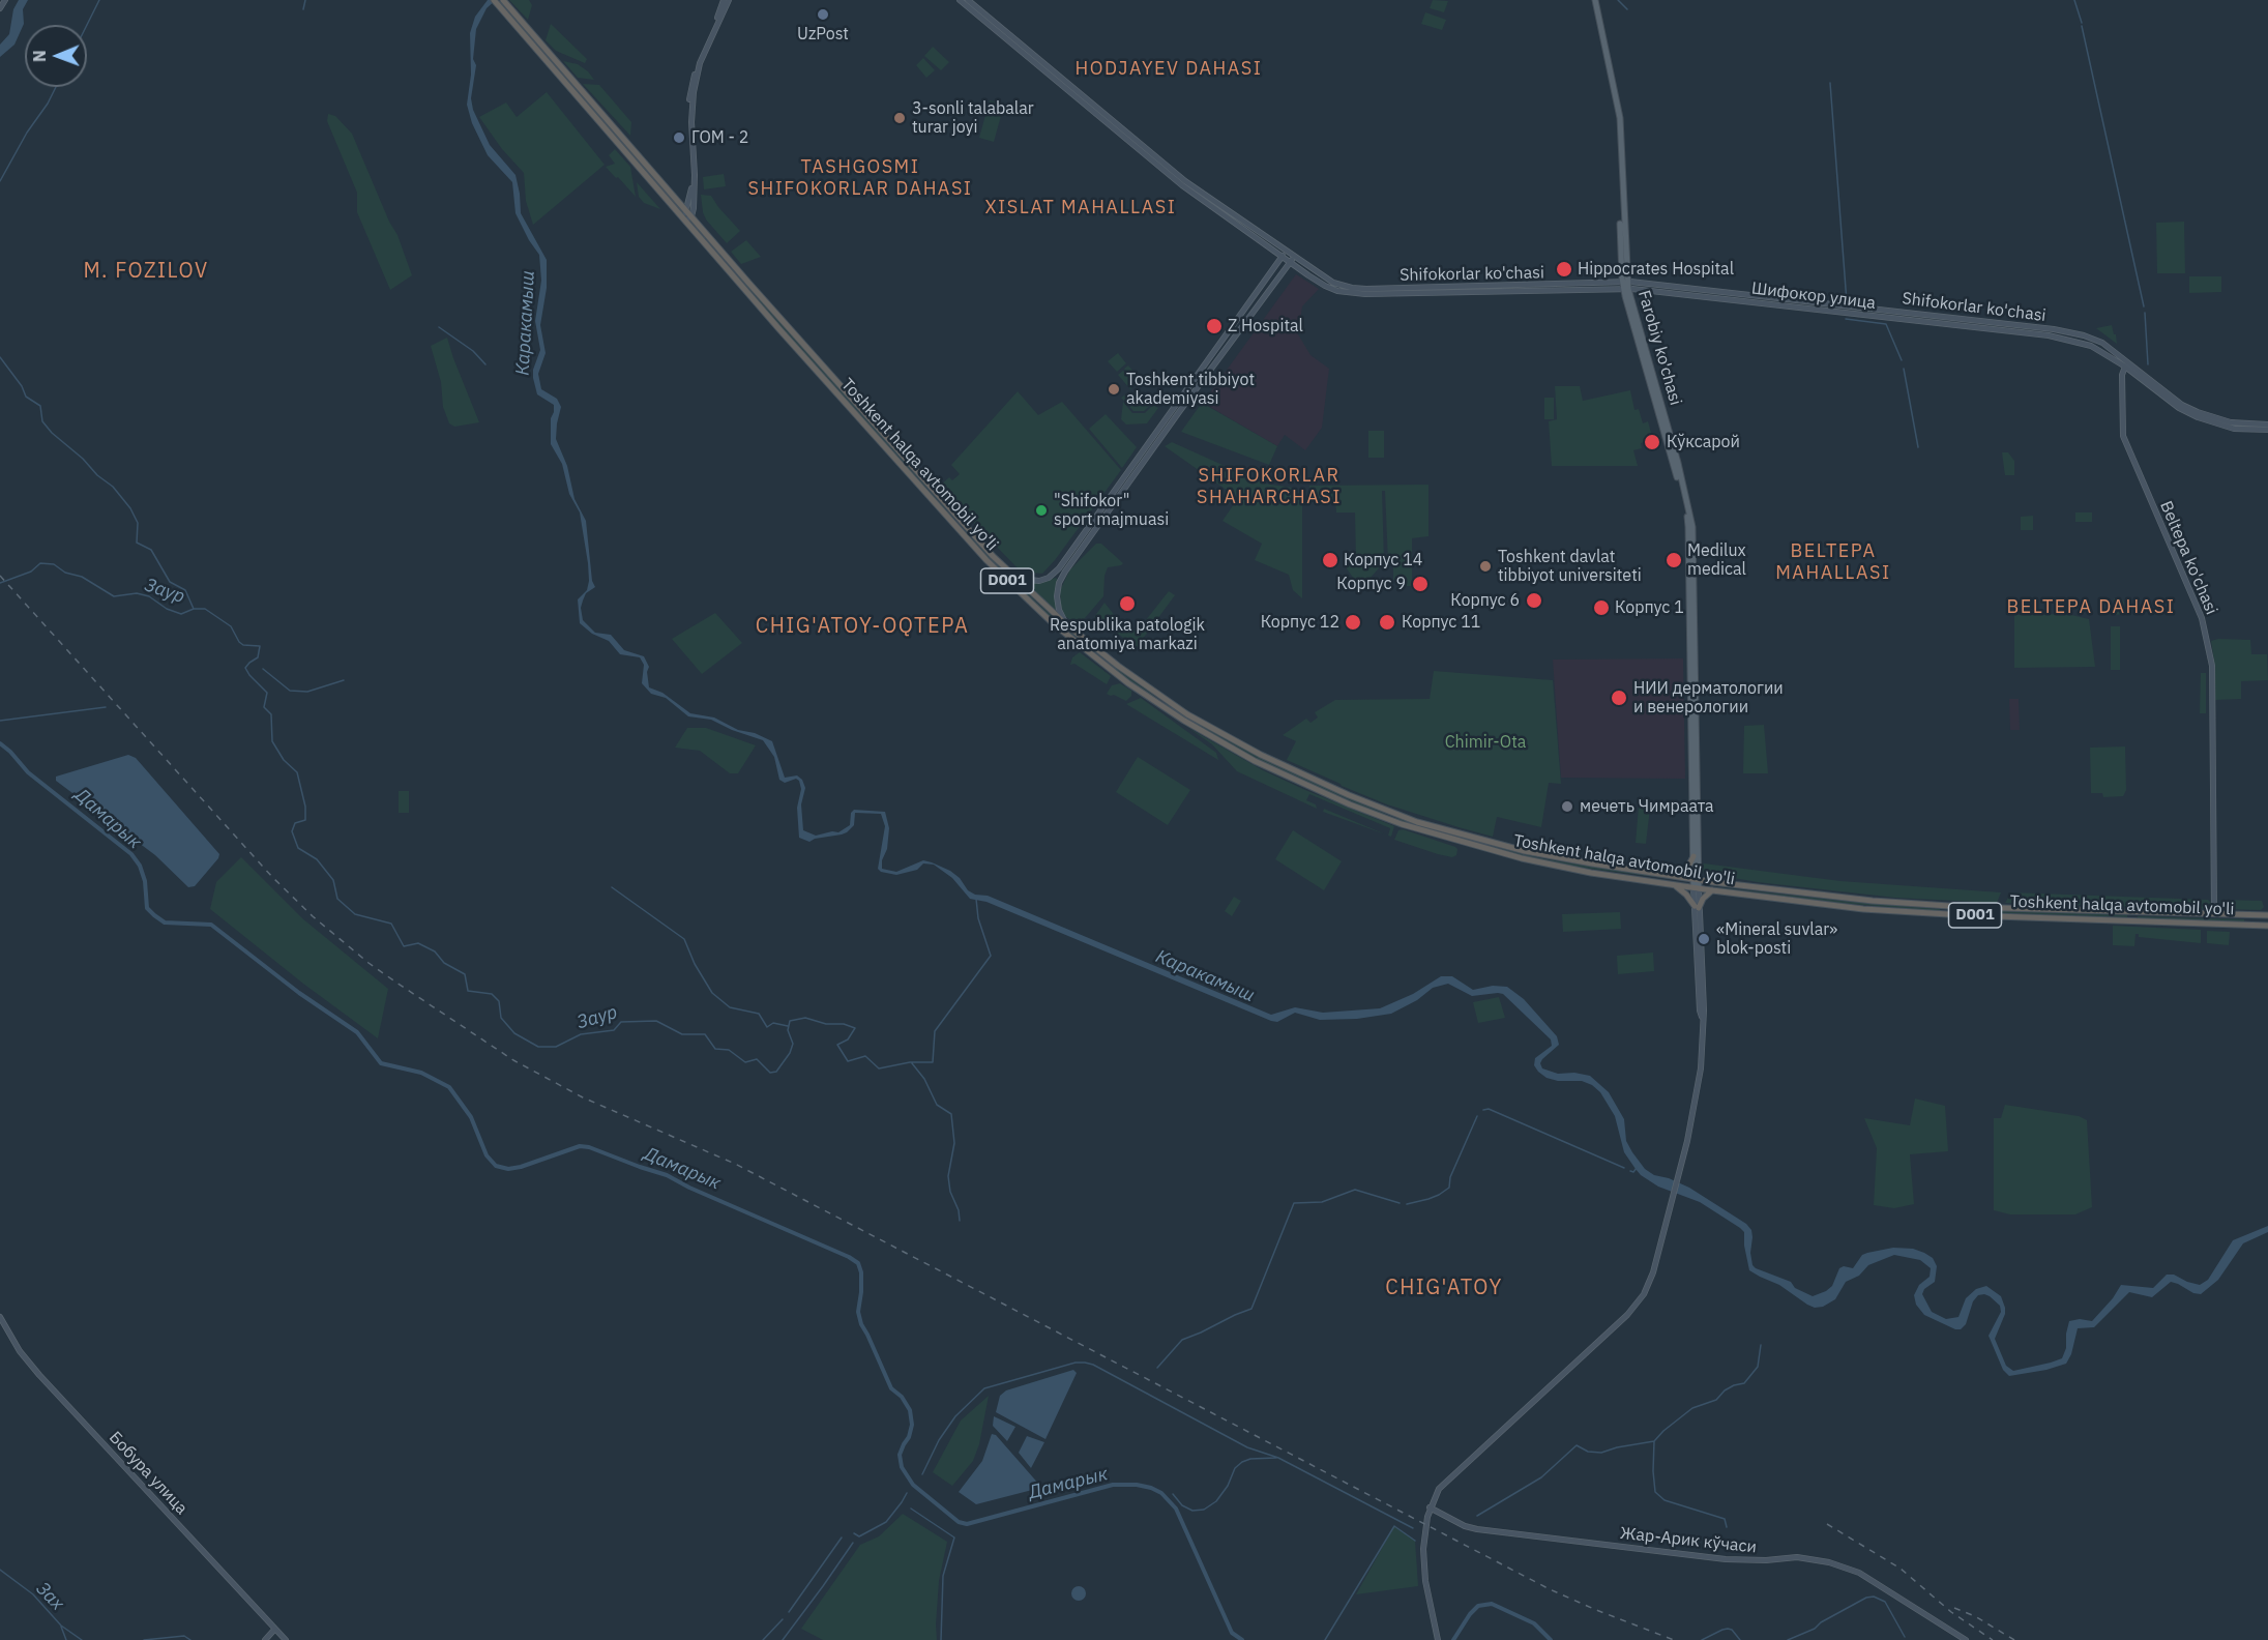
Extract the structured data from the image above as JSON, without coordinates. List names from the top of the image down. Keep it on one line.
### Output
{"streets":{"highway":["Toshkent halqa avtomobil yo'li","D001"],"main road":["Shifokorlar ko'chasi","Шифокор улица","Farobiy ko'chasi","Beltepa ko'chasi","Бобура улица","Жар-Арик кўчаси"]},"crossings":[["Shifokorlar ko'chasi","Шифокор улица"],["Shifokorlar ko'chasi","Farobiy ko'chasi"],["Шифокор улица","Farobiy ko'chasi"],["Шифокор улица","Beltepa ko'chasi"],["Farobiy ko'chasi","Toshkent halqa avtomobil yo'li"],["Toshkent halqa avtomobil yo'li","Beltepa ko'chasi"]],"districts":["HODJAYEV DAHASI","TASHGOSMI SHIFOKORLAR DAHASI","XISLAT MAHALLASI","M. FOZILOV","SHIFOKORLAR SHAHARCHASI","BELTEPA MAHALLASI","BELTEPA DAHASI","CHIG'ATOY-OQTEPA","CHIG'ATOY"],"water":["Каракамыш","Заур","Дамарык","Зах"],"parks":["Chimir-Ota"],"places":["UzPost","3-sonli talabalar turar joyi","ГОМ - 2","Hippocrates Hospital","Z Hospital","Toshkent tibbiyot akademiyasi","Кўксарой","\"Shifokor\" sport majmuasi","Корпус 14","Medilux medical","Toshkent davlat tibbiyot universiteti","Корпус 9","Корпус 6","Respublika patologik anatomiya markazi","Корпус 1","Корпус 12","Корпус 11","НИИ дерматологии и венерологии","мечеть Чимраата","«Mineral suvlar» blok-posti"],"north":"left"}
